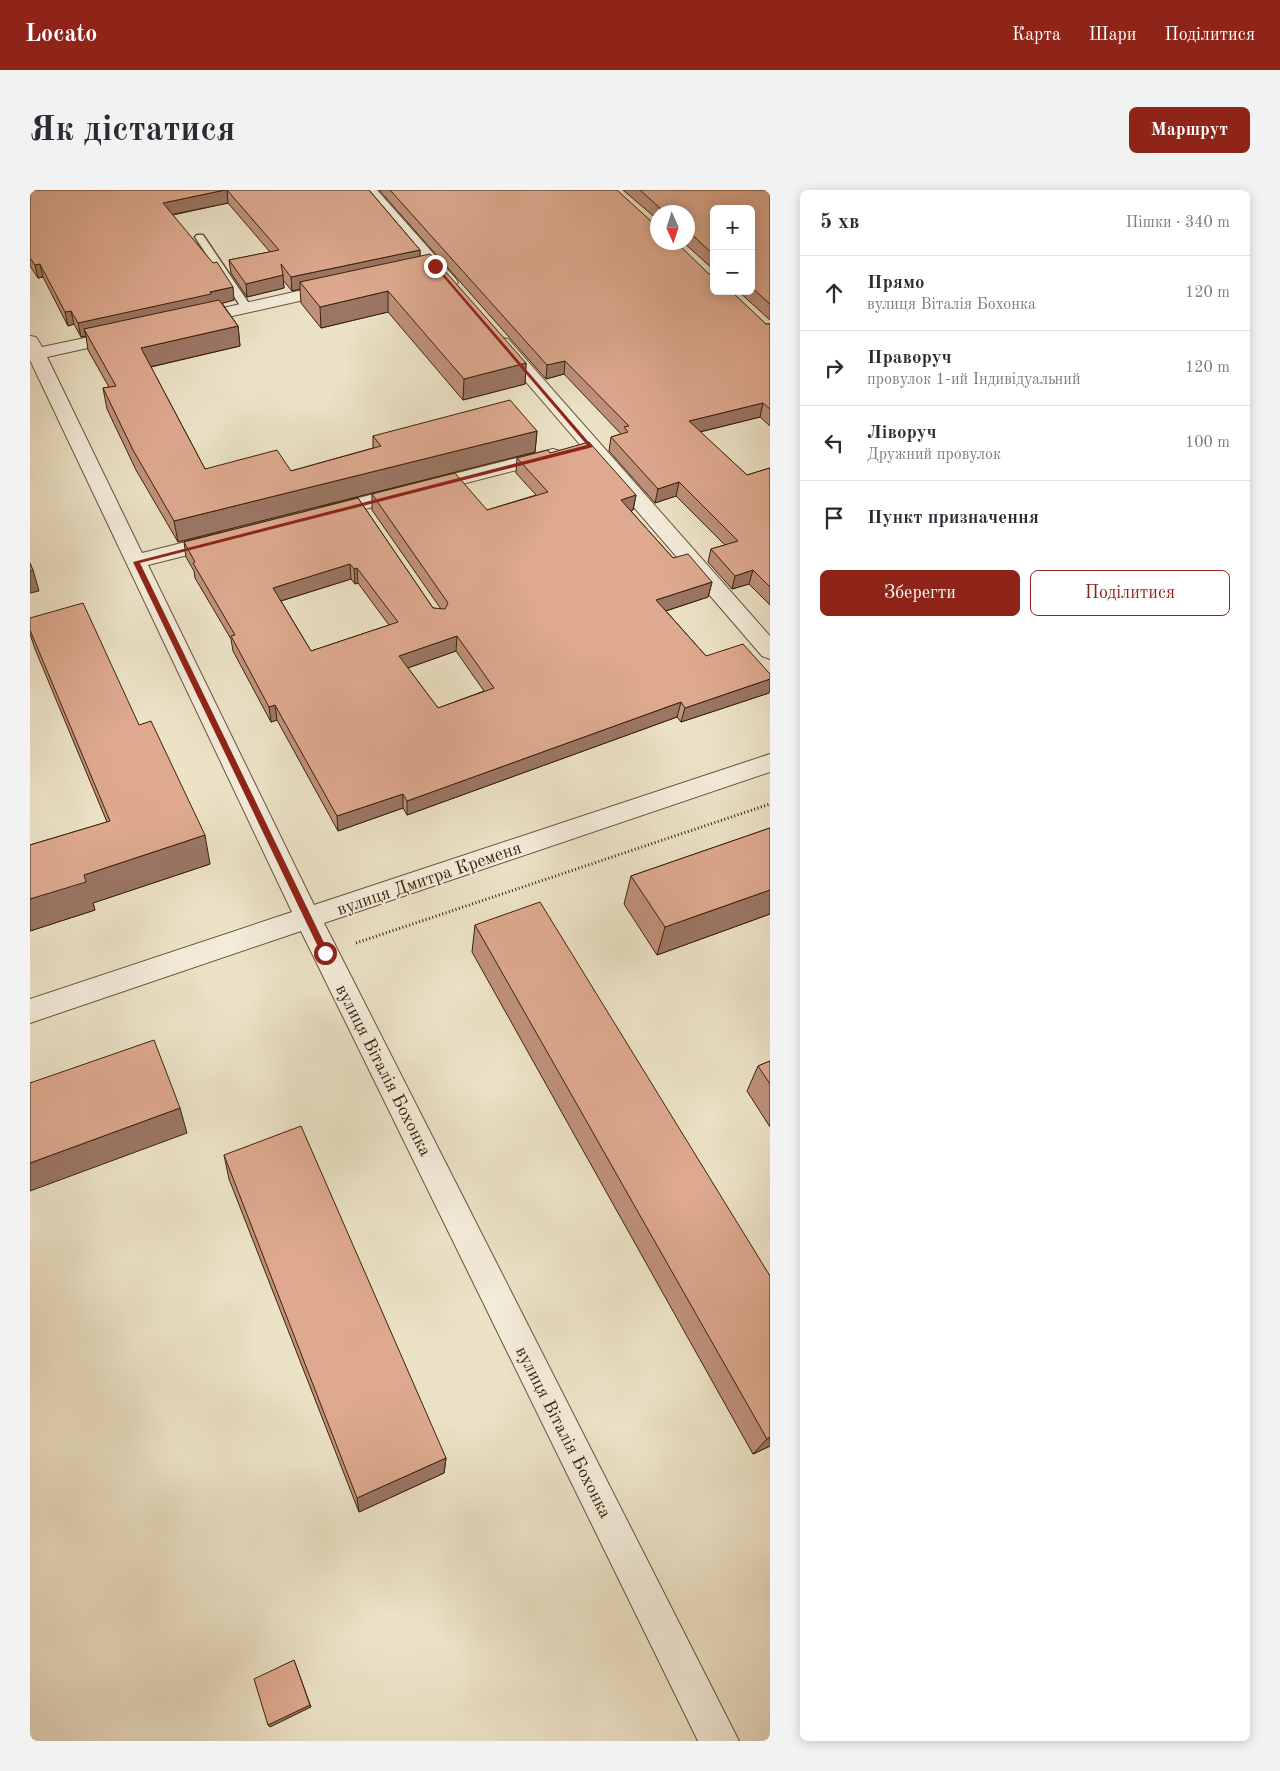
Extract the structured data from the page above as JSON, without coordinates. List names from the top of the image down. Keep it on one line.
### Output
{"streets":{"street":["вулиця Дмитра Кременя","вулиця Віталія Бохонка"]},"crossings":[["вулиця Дмитра Кременя","вулиця Віталія Бохонка"]],"north":"bottom","page":{"header":"Locato","nav":["Карта","Шари","Поділитися"],"buttons":["Маршрут",["Зберегти","Поділитися"]],"title":"Як дістатися","heading":["5 хв","Пішки · 340 m"],"map_buttons":["+","−"],"list":[["Прямо","вулиця Віталія Бохонка","120 m"],["Праворуч","провулок 1-ий Індивідуальний","120 m"],["Ліворуч","Дружний провулок","100 m"],"Пункт призначення"]}}
